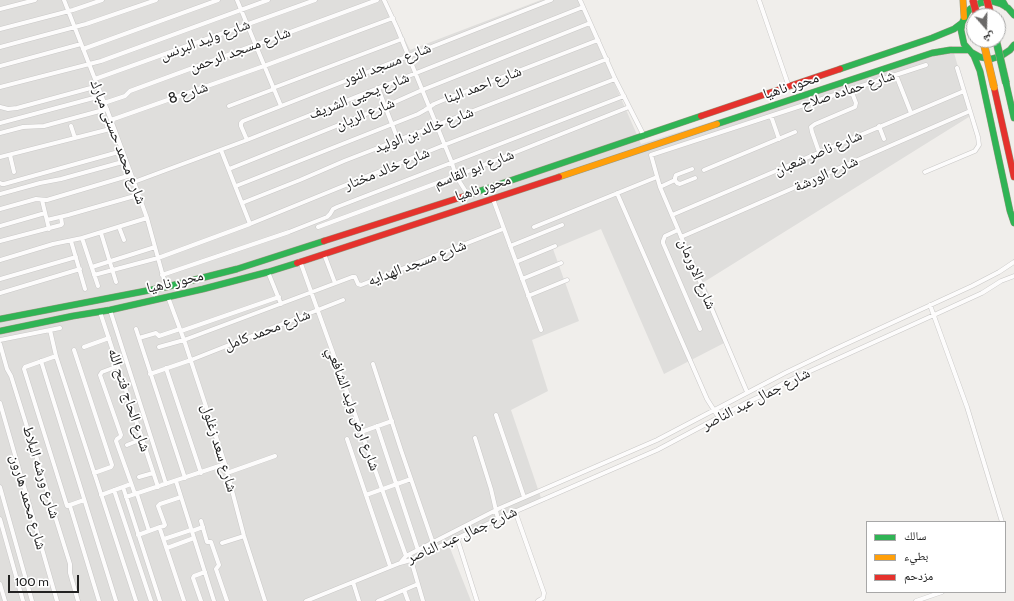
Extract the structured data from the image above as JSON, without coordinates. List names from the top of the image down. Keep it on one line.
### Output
{"streets":{"main road":["محور ناهيا"],"street":["شارع وليد البرنس","شارع مسجد الرحمن","شارع مسجد النور","شارع احمد البنا","شارع حماده صلاح","شارع 8","شارع يحيى الشريف","شارع الريان","شارع خالد بن الوليد","شارع محمد حسنى مبارك","شارع ناصر شعبان","شارع خالد مختار","شارع ابو القاسم","شارع الورشة","شارع مسجد الهدايه","شارع الاورمان","شارع محمد كامل","شارع جمال عبد الناصر","شارع الحاج فتح الله","شارع ارض وليد الشافعي","شارع سعد زغلول","شارع ورشه البلاط","شارع محمد هارون"]},"crossings":[["شارع وليد البرنس","شارع محمد حسنى مبارك"],["شارع مسجد الرحمن","شارع محمد حسنى مبارك"],["شارع مسجد النور","شارع يحيى الشريف"],["محور ناهيا","شارع محمد حسنى مبارك"],["محور ناهيا","شارع الحاج فتح الله"],["محور ناهيا","شارع ارض وليد الشافعي"],["محور ناهيا","شارع سعد زغلول"],["شارع حماده صلاح","شارع الاورمان"],["شارع 8","شارع محمد حسنى مبارك"],["شارع يحيى الشريف","شارع محمد حسنى مبارك"],["شارع محمد حسنى مبارك","شارع خالد مختار"],["شارع ناصر شعبان","شارع الاورمان"],["شارع الورشة","شارع الاورمان"],["شارع مسجد الهدايه","شارع ارض وليد الشافعي"],["شارع مسجد الهدايه","شارع سعد زغلول"],["شارع الاورمان","شارع جمال عبد الناصر"],["شارع محمد كامل","شارع ارض وليد الشافعي"],["شارع محمد كامل","شارع سعد زغلول"],["شارع جمال عبد الناصر","شارع ارض وليد الشافعي"]],"legend":["سالك","بطيء","مزدحم"],"scale_bar":"100 m","north":"bottom"}
